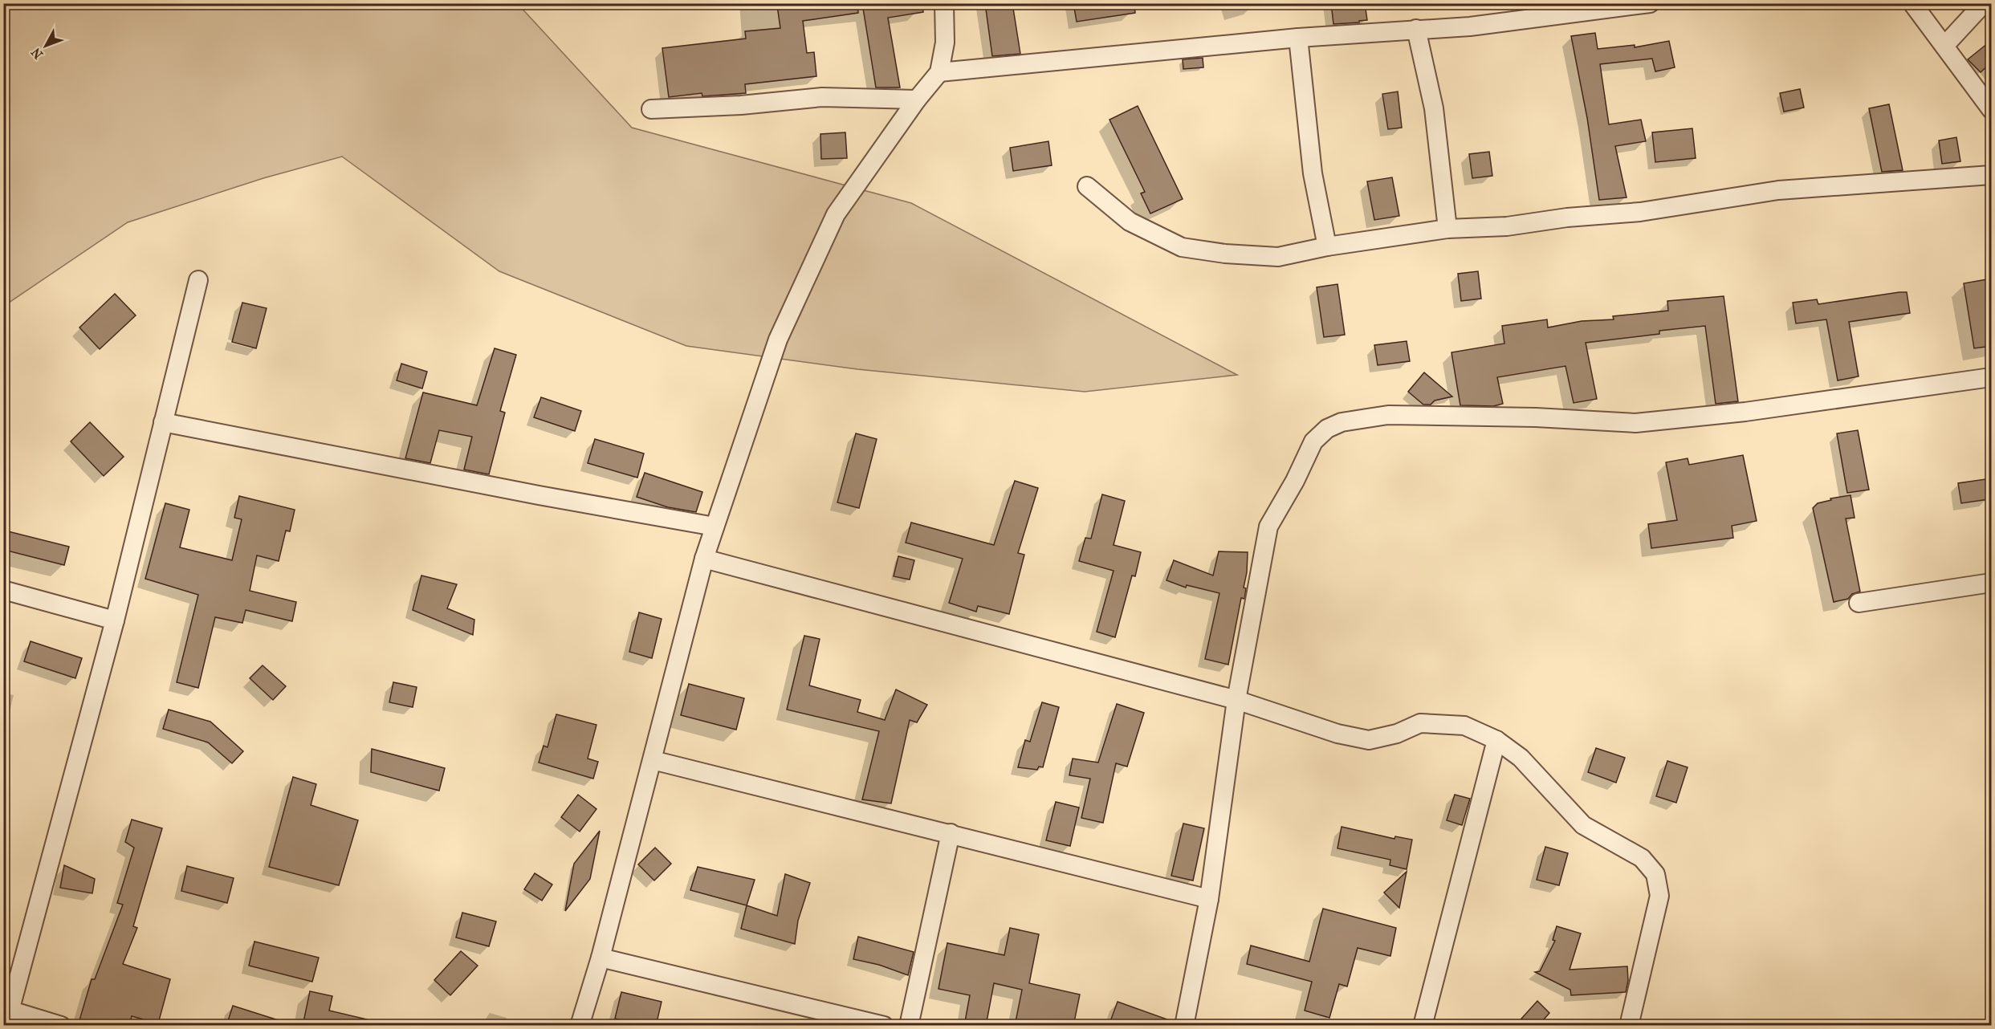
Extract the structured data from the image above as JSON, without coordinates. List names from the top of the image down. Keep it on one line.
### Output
{"north":"bottom left"}
